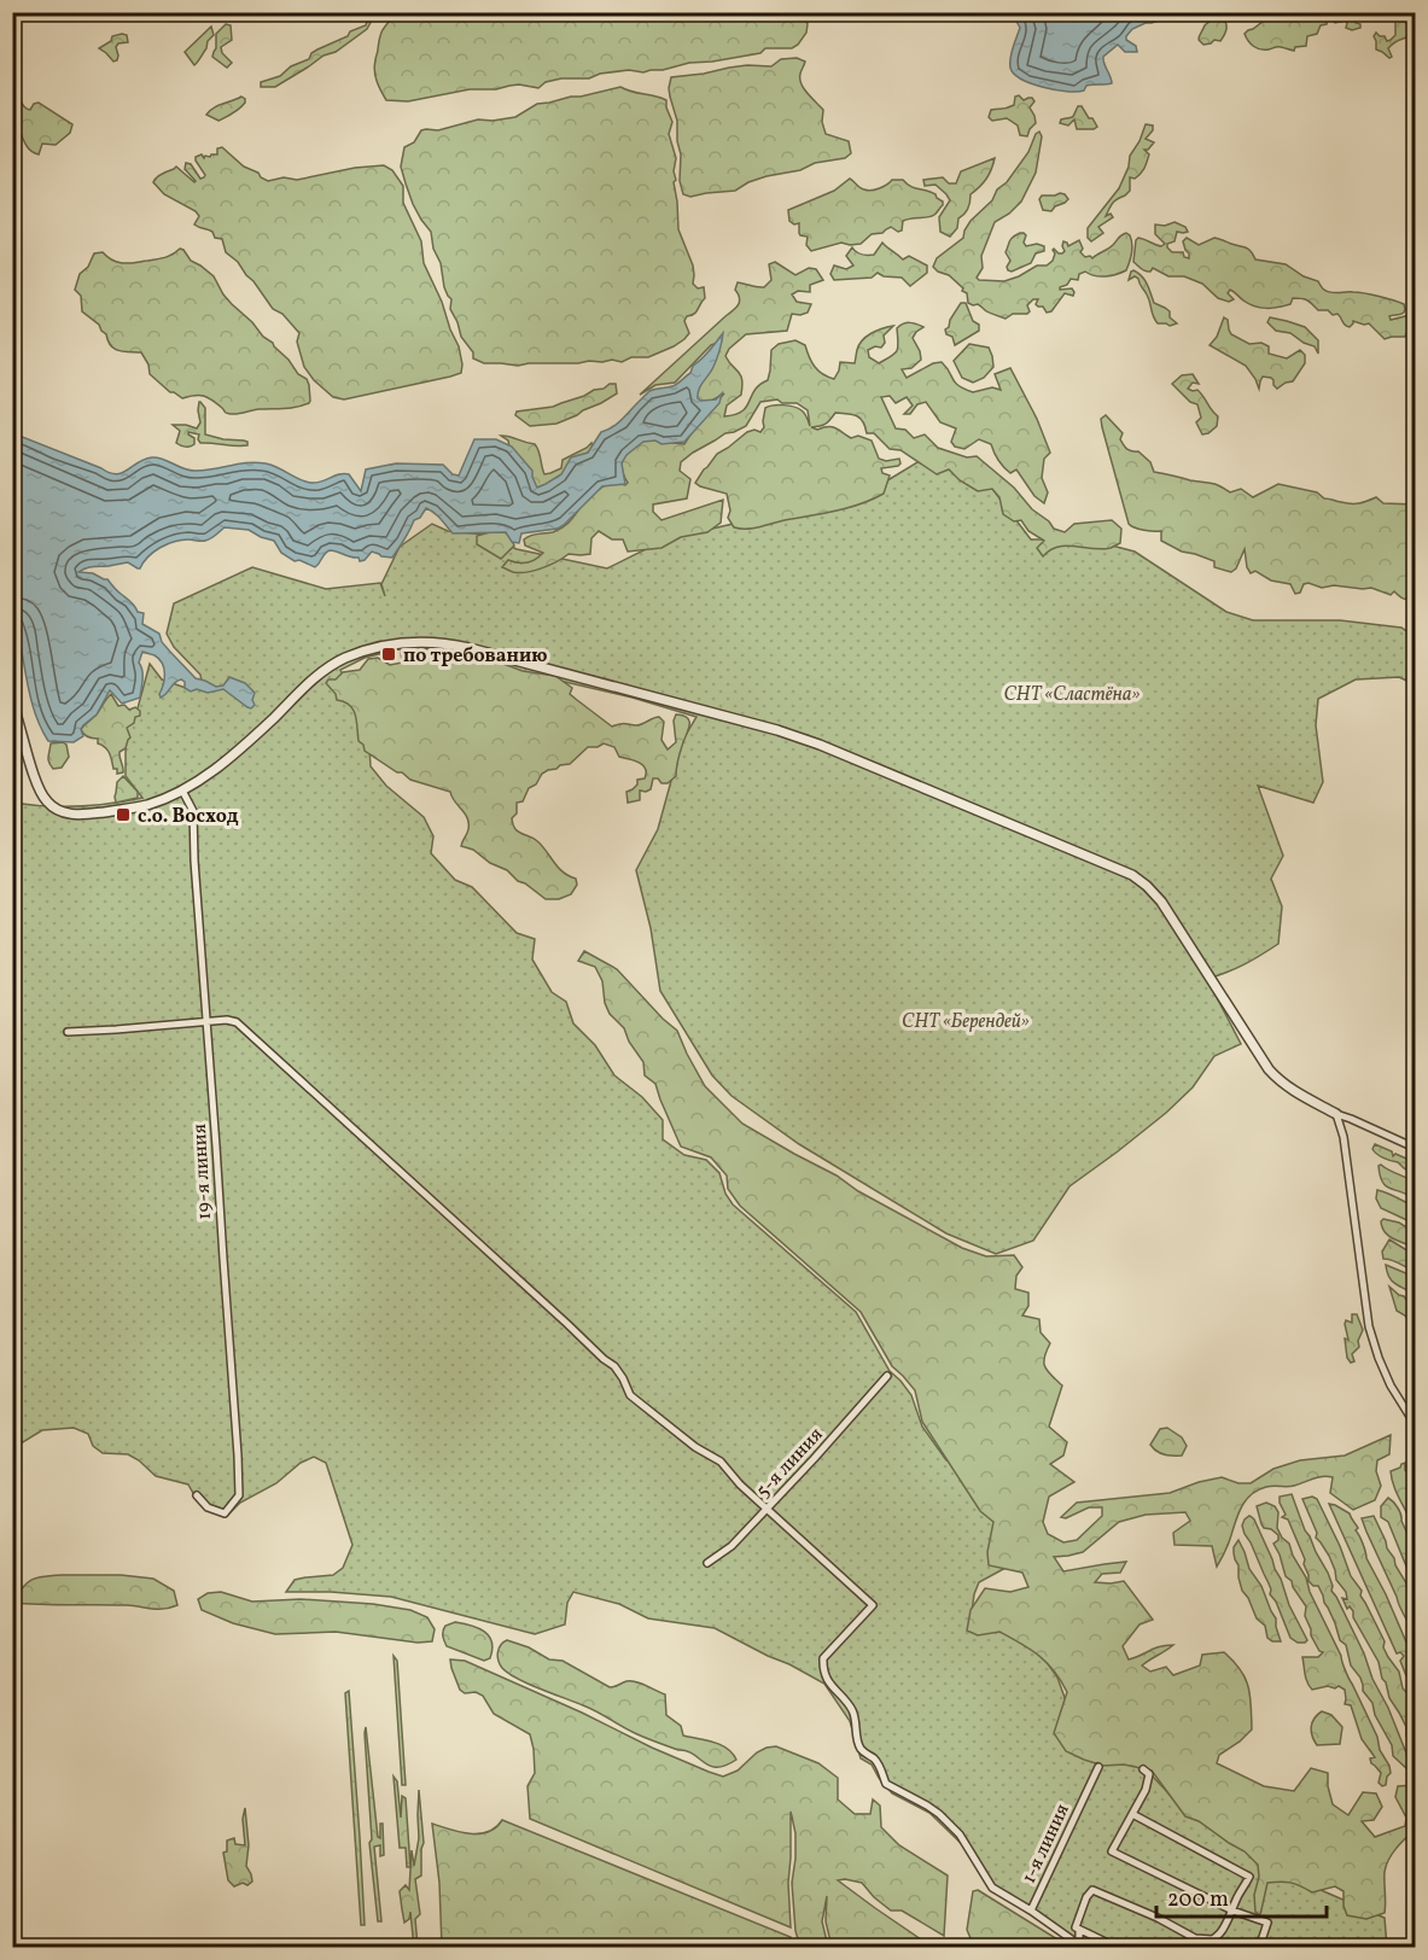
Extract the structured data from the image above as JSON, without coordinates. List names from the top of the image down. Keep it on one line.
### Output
{"streets":{"street":["19-я линия","5-я линия","1-я линия"]},"parks":["СНТ «Сластёна»","СНТ «Берендей»"],"places":{"transit":["по требованию","с.о. Восход"]},"scale_bar":"200 m"}
